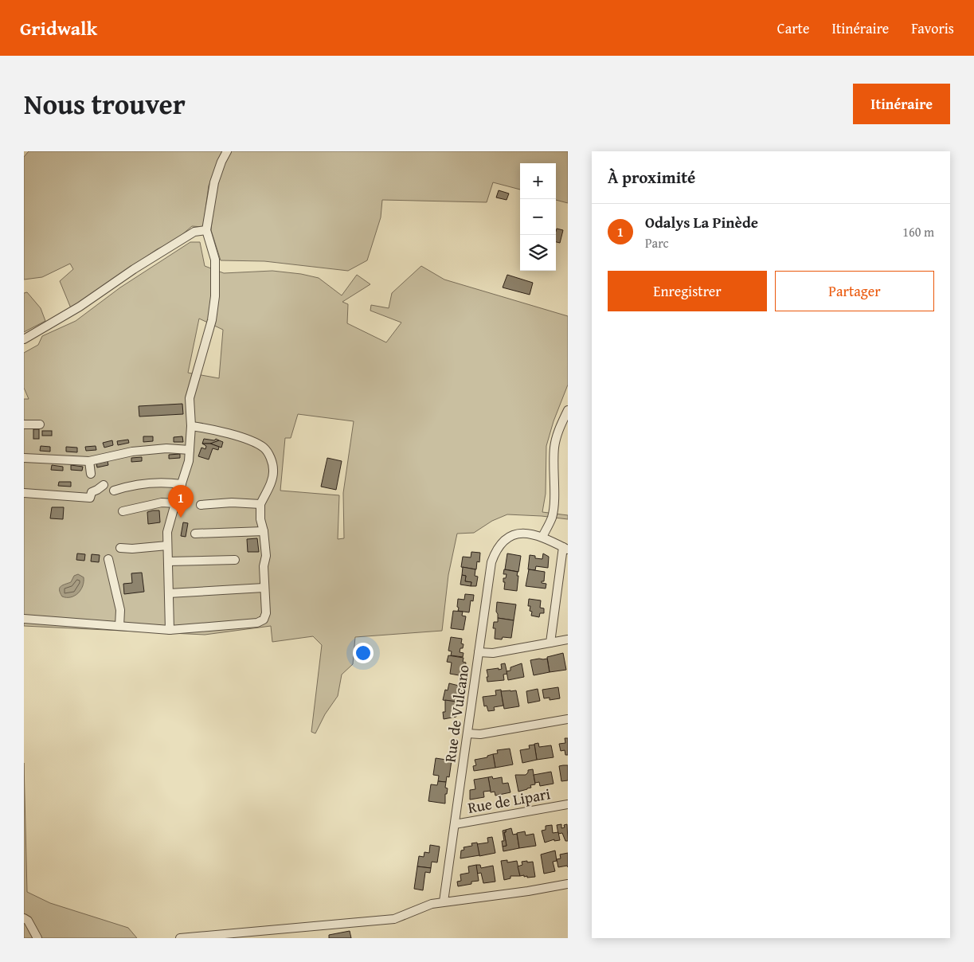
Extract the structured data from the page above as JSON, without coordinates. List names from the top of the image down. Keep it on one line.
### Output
{"streets":{"street":["Rue de Vulcano","Rue de Lipari"]},"crossings":[["Rue de Vulcano","Rue de Lipari"]],"page":{"header":"Gridwalk","nav":["Carte","Itinéraire","Favoris"],"title":"Nous trouver","buttons":["Itinéraire",["Enregistrer","Partager"]],"heading":"À proximité","map_buttons":["+","−"],"list":[{"mark":"1","name":"Odalys La Pinède","note":"Parc","value":"160 m"}],"pins":"1"}}
